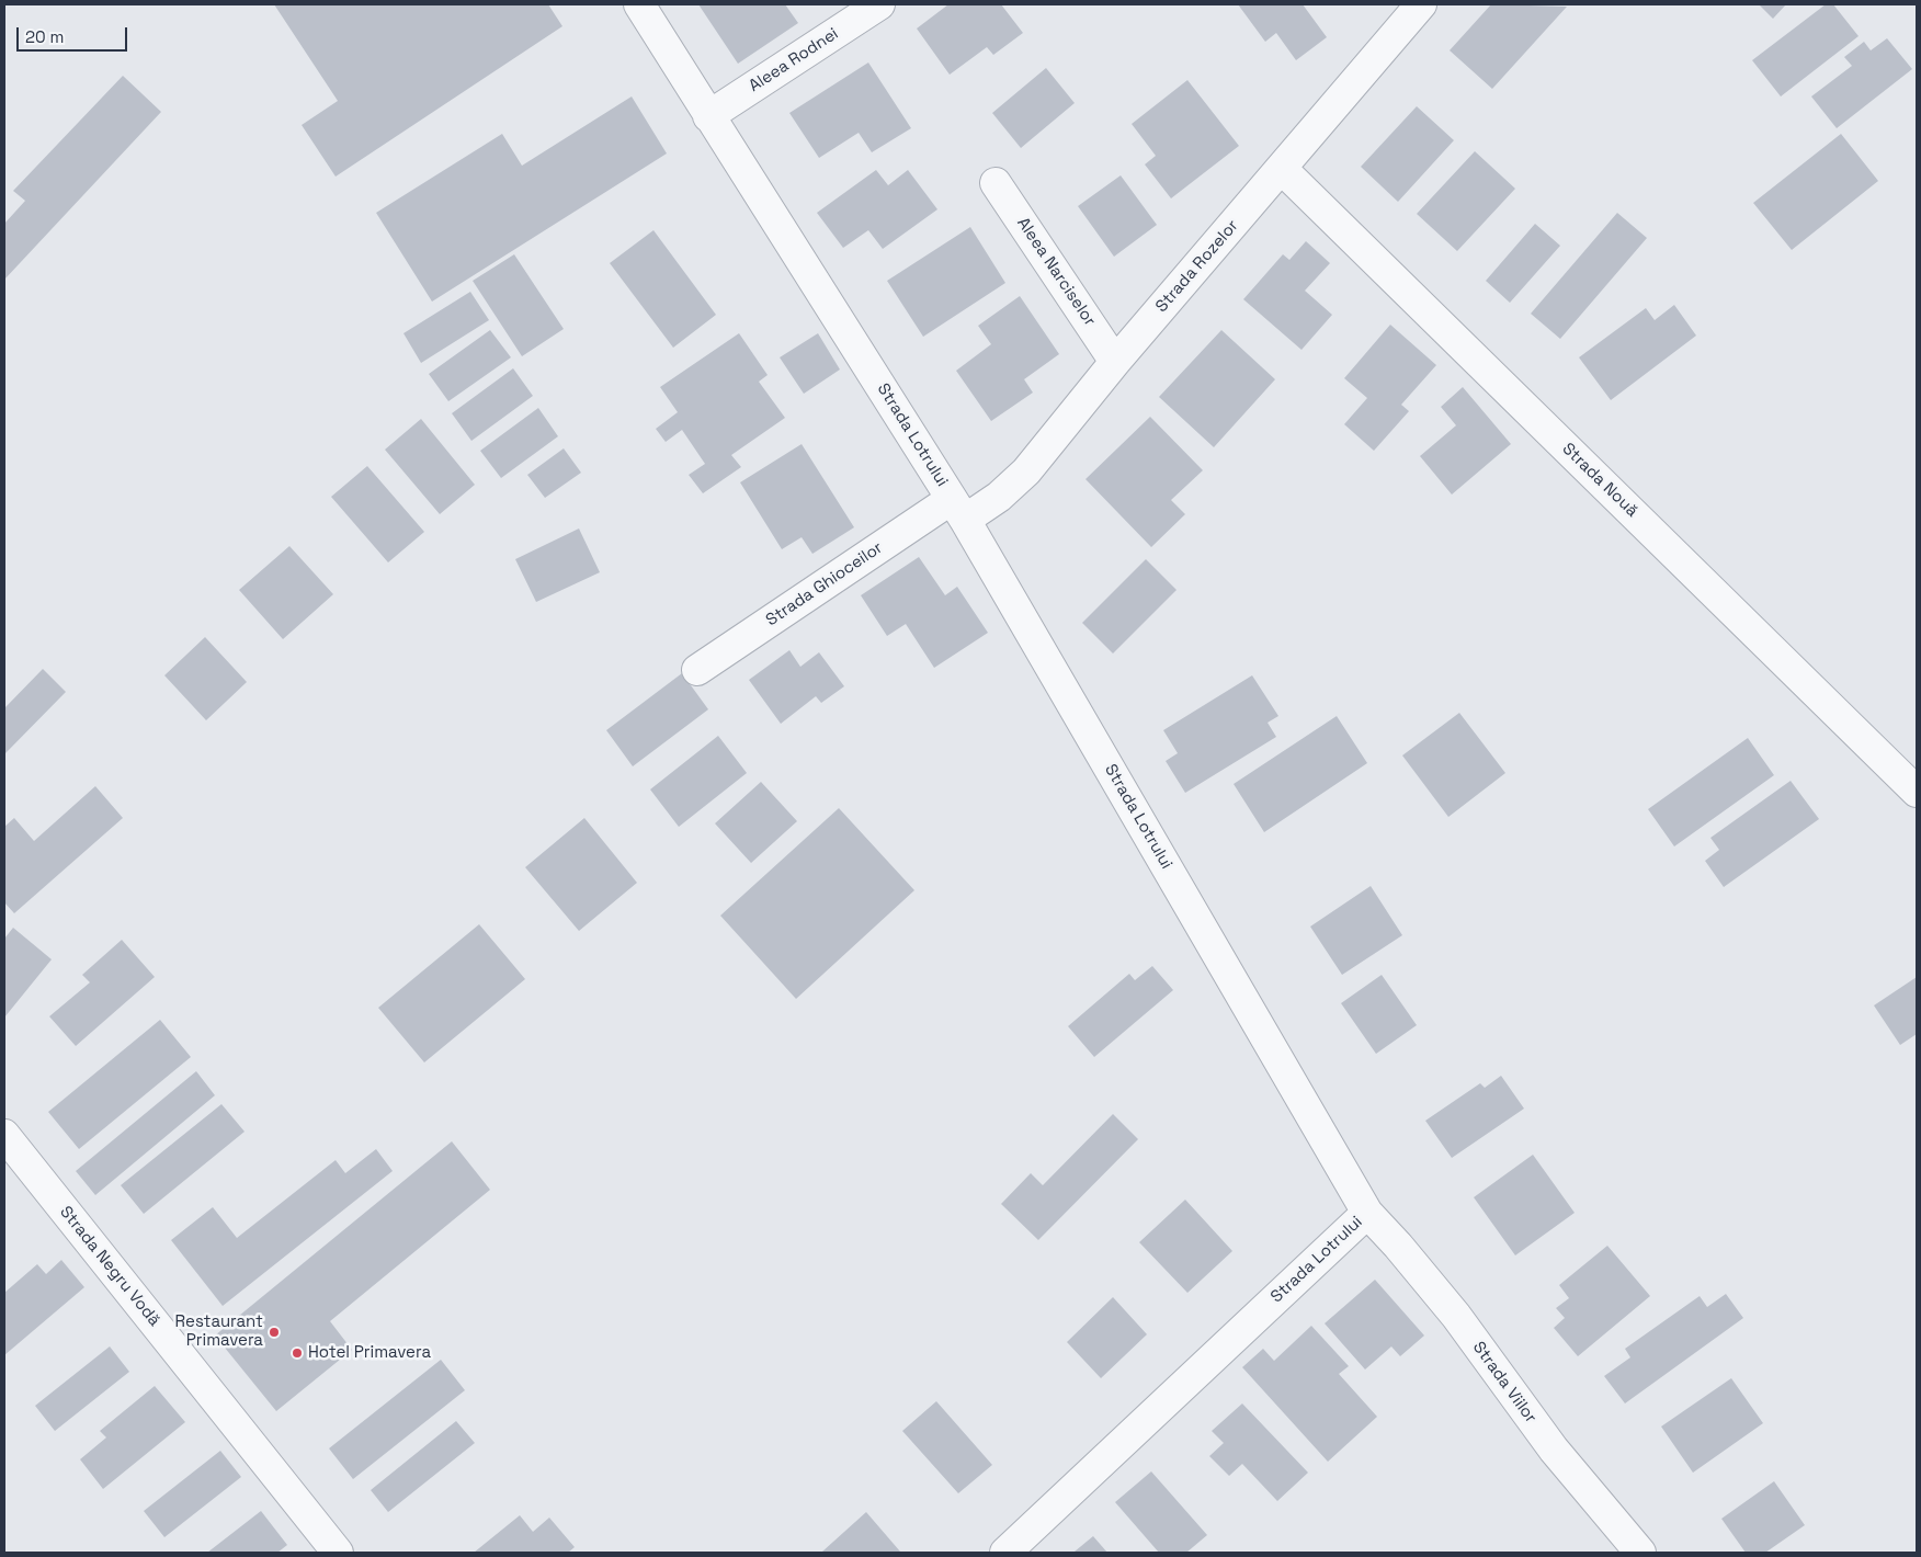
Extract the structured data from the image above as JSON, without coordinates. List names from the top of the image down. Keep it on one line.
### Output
{"streets":{"street":["Aleea Rodnei","Strada Rozelor","Aleea Narciselor","Strada Lotrului","Strada Nouă","Strada Ghioceilor","Strada Negru Vodă","Strada Viilor"]},"crossings":[["Aleea Rodnei","Strada Lotrului"],["Strada Rozelor","Aleea Narciselor"],["Strada Rozelor","Strada Lotrului"],["Strada Rozelor","Strada Nouă"],["Strada Rozelor","Strada Ghioceilor"],["Strada Lotrului","Strada Ghioceilor"],["Strada Lotrului","Strada Viilor"]],"places":["Restaurant Primavera","Hotel Primavera"],"scale_bar":"20 m"}
